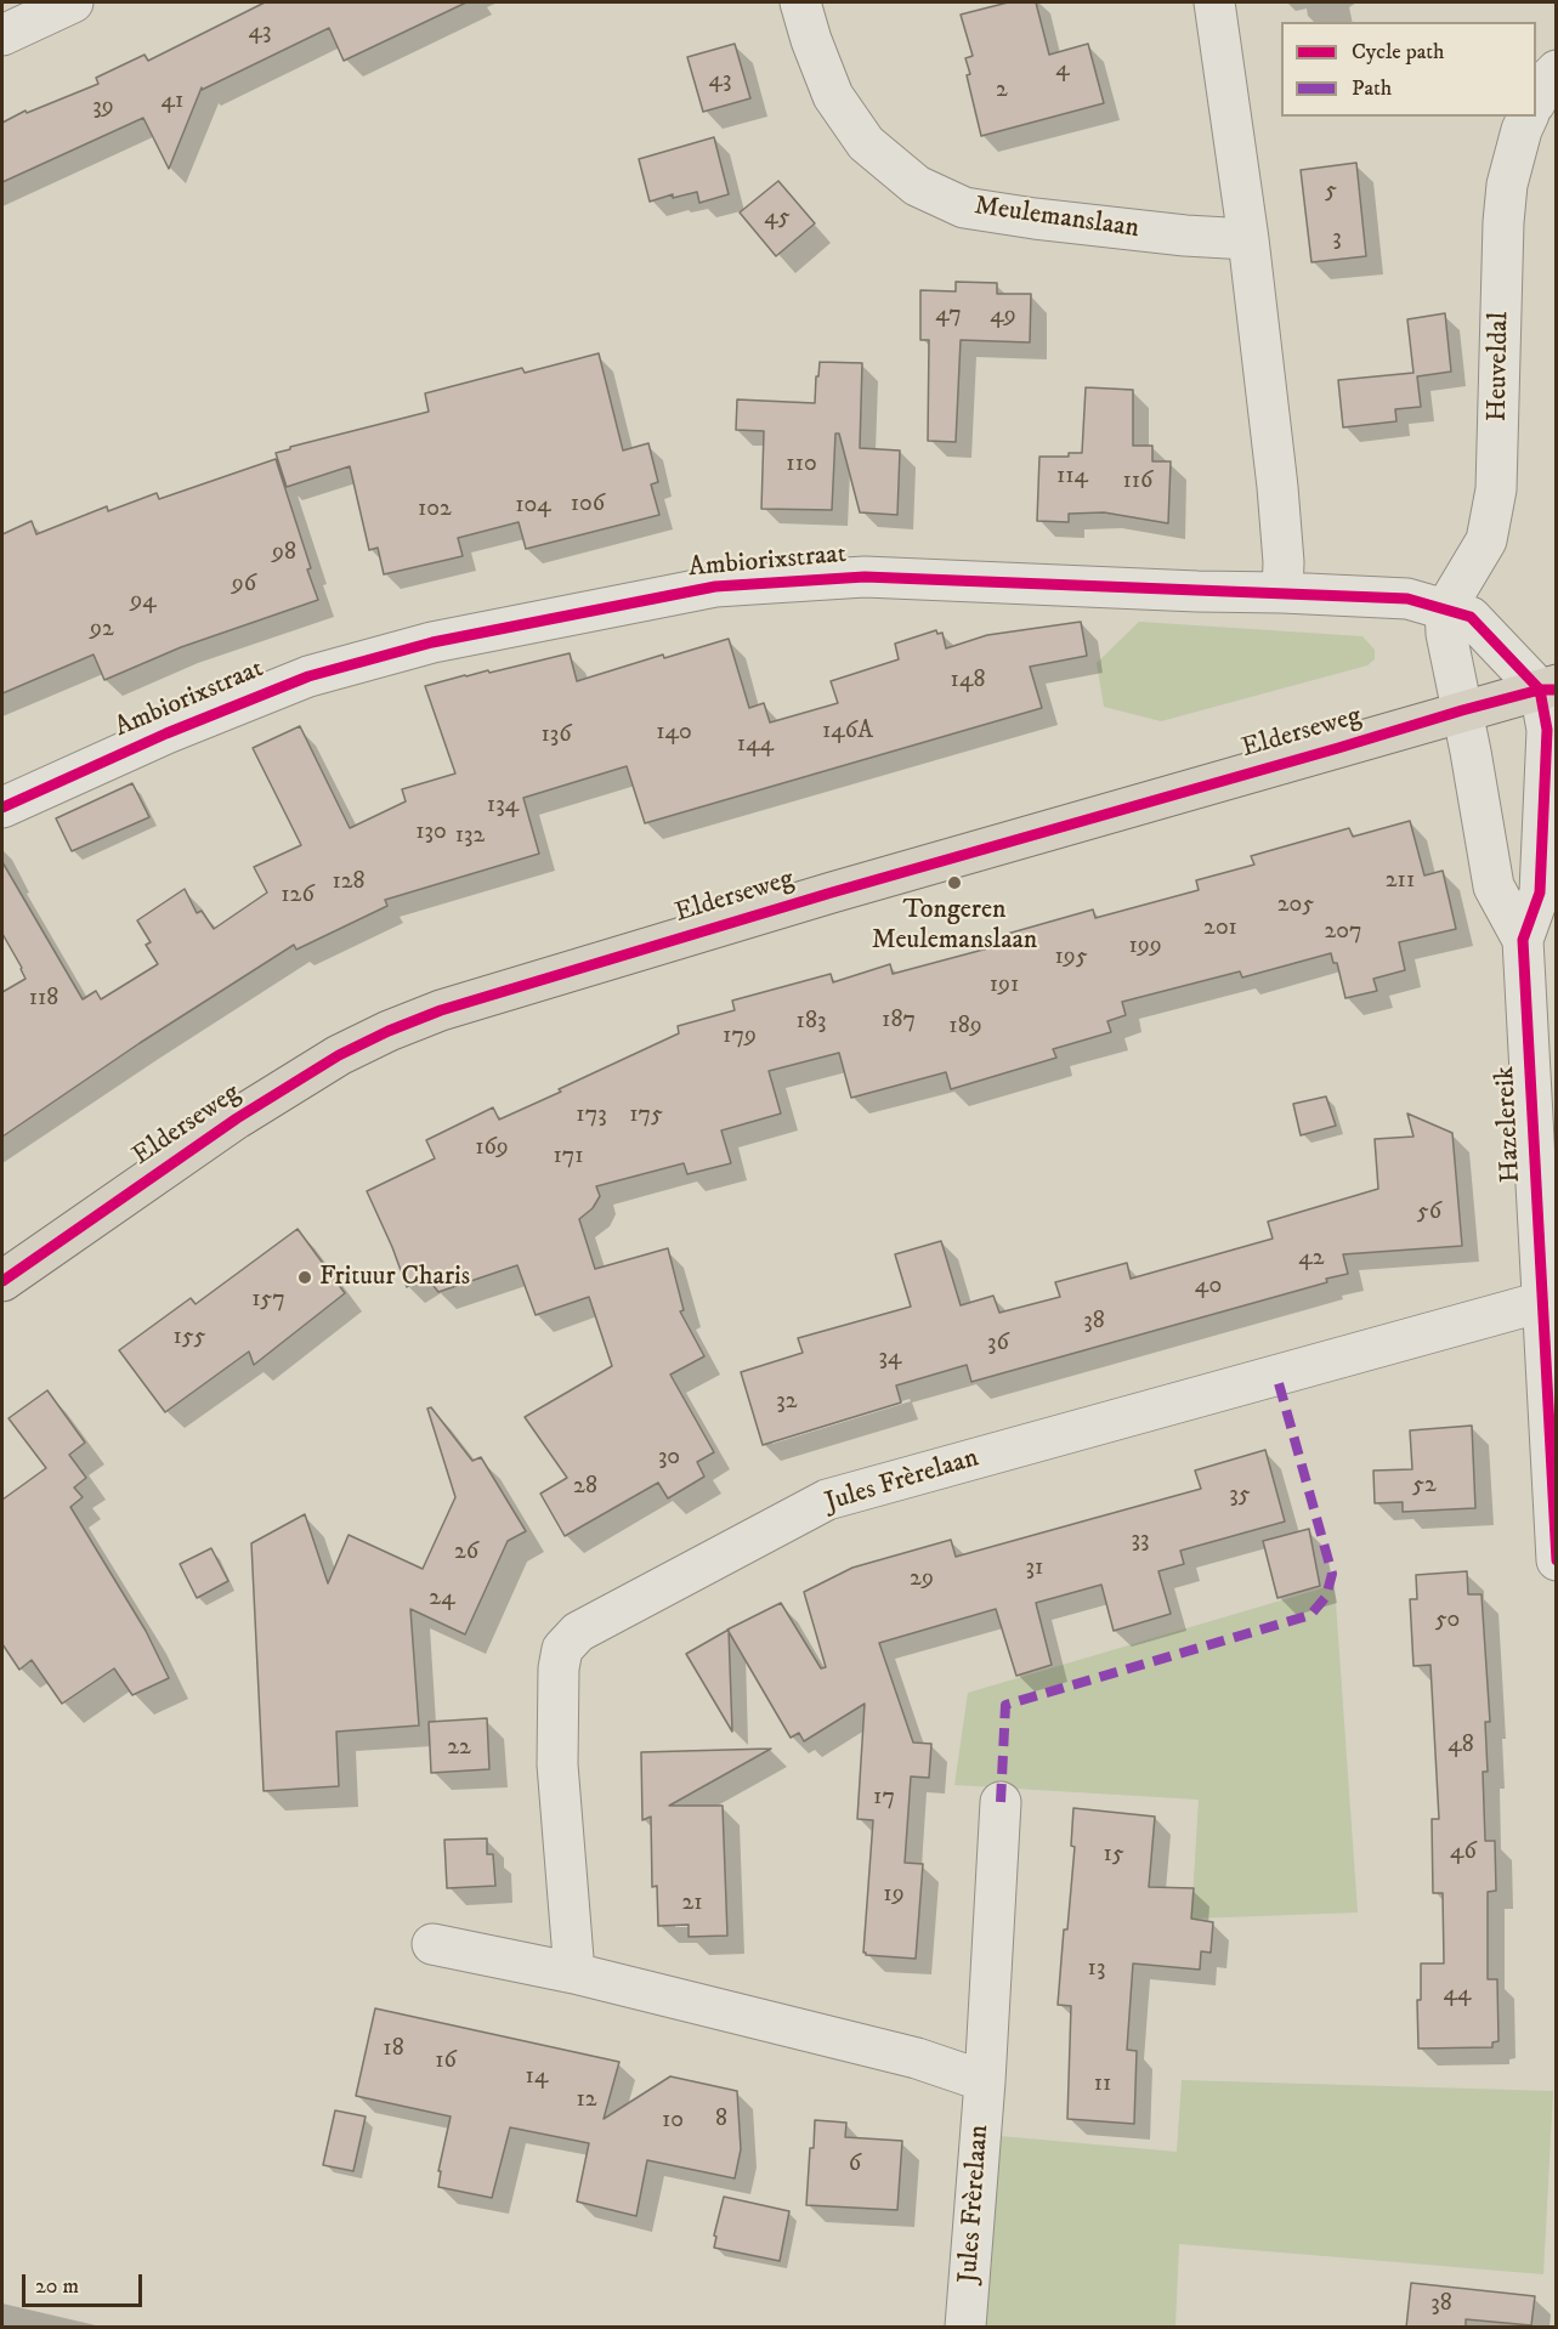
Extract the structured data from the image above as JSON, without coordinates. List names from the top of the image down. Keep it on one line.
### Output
{"streets":{"main road":["Elderseweg"],"street":["Meulemanslaan","Heuveldal","Ambiorixstraat","Hazelereik","Jules Frèrelaan"]},"crossings":[["Heuveldal","Ambiorixstraat"],["Ambiorixstraat","Elderseweg"],["Ambiorixstraat","Hazelereik"],["Elderseweg","Hazelereik"],["Hazelereik","Jules Frèrelaan"]],"places":["Tongeren Meulemanslaan","Frituur Charis"],"house_numbers":["43","4","43","2","41","39","5","45","3","47","49","110","114","116","106","104","102","98","96","94","92","148","146A","140","136","144","134","130","132","211","128","126","205","201","207","199","195","191","118","187","183","189","179","173","175","169","171","56","42","40","157","38","155","36","34","32","30","52","28","35","33","26","31","29","24","50","48","22","17","46","15","19","21","13","44","18","16","14","11","12","8","10","6","38"],"legend":["Cycle path","Path"],"scale_bar":"20 m"}
